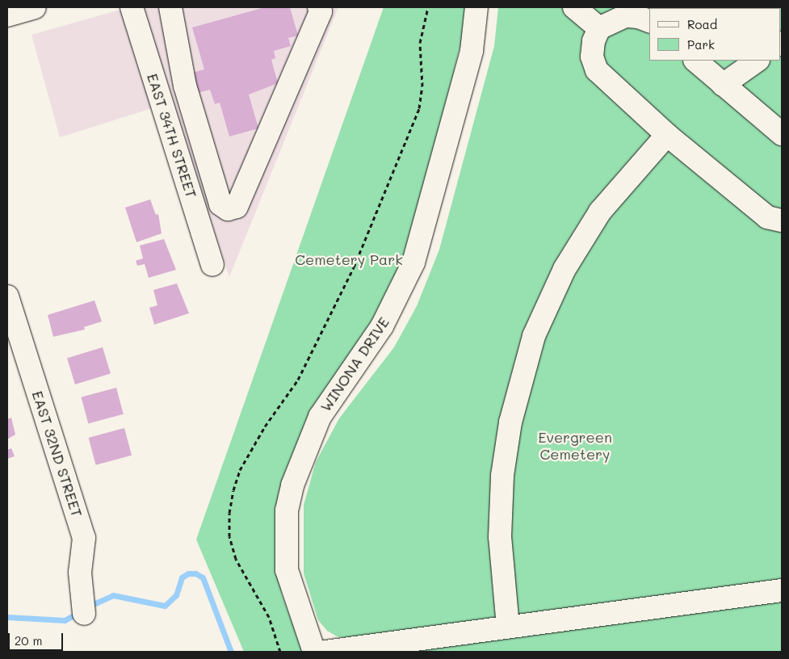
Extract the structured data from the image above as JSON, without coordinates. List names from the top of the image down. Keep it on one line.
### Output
{"streets":{"street":["EAST 34TH STREET","WINONA DRIVE","EAST 32ND STREET"]},"parks":["Cemetery Park","Evergreen Cemetery"],"legend":["Road","Park"],"scale_bar":"20 m"}
